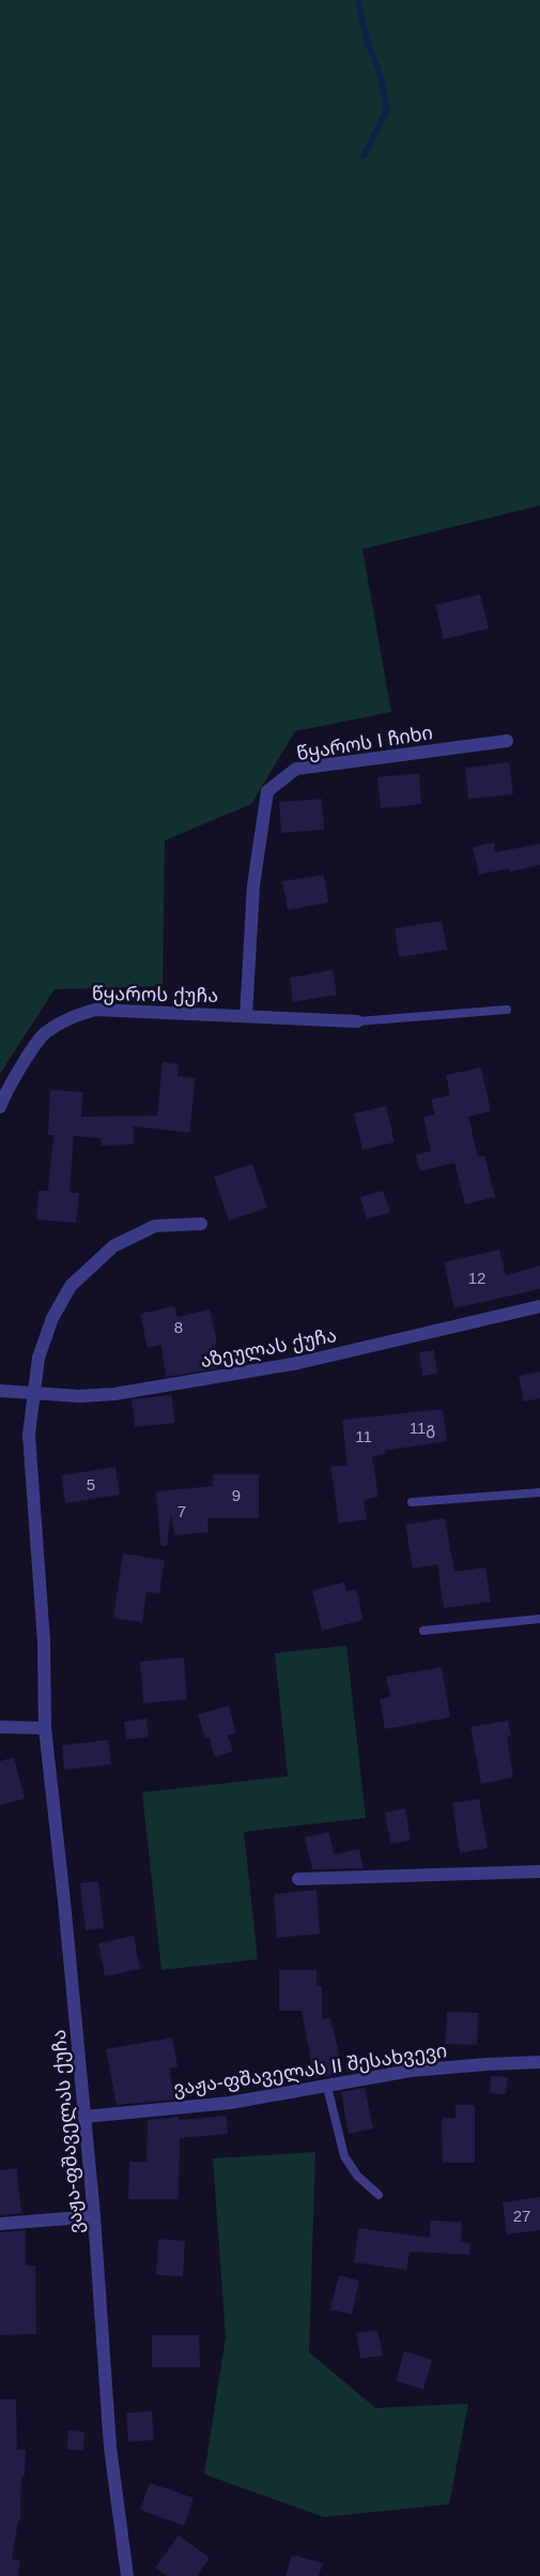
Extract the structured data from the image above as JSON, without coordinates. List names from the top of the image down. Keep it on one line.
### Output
{"streets":{"street":["წყაროს I ჩიხი","წყაროს ქუჩა","აზეულას ქუჩა","ვაჟა-ფშაველას II შესახვევი","ვაჟა-ფშაველას ქუჩა"]},"crossings":[["წყაროს I ჩიხი","წყაროს ქუჩა"],["აზეულას ქუჩა","ვაჟა-ფშაველას ქუჩა"],["ვაჟა-ფშაველას II შესახვევი","ვაჟა-ფშაველას ქუჩა"]],"house_numbers":["12","8","11გ","11","5","9","7","27"]}
